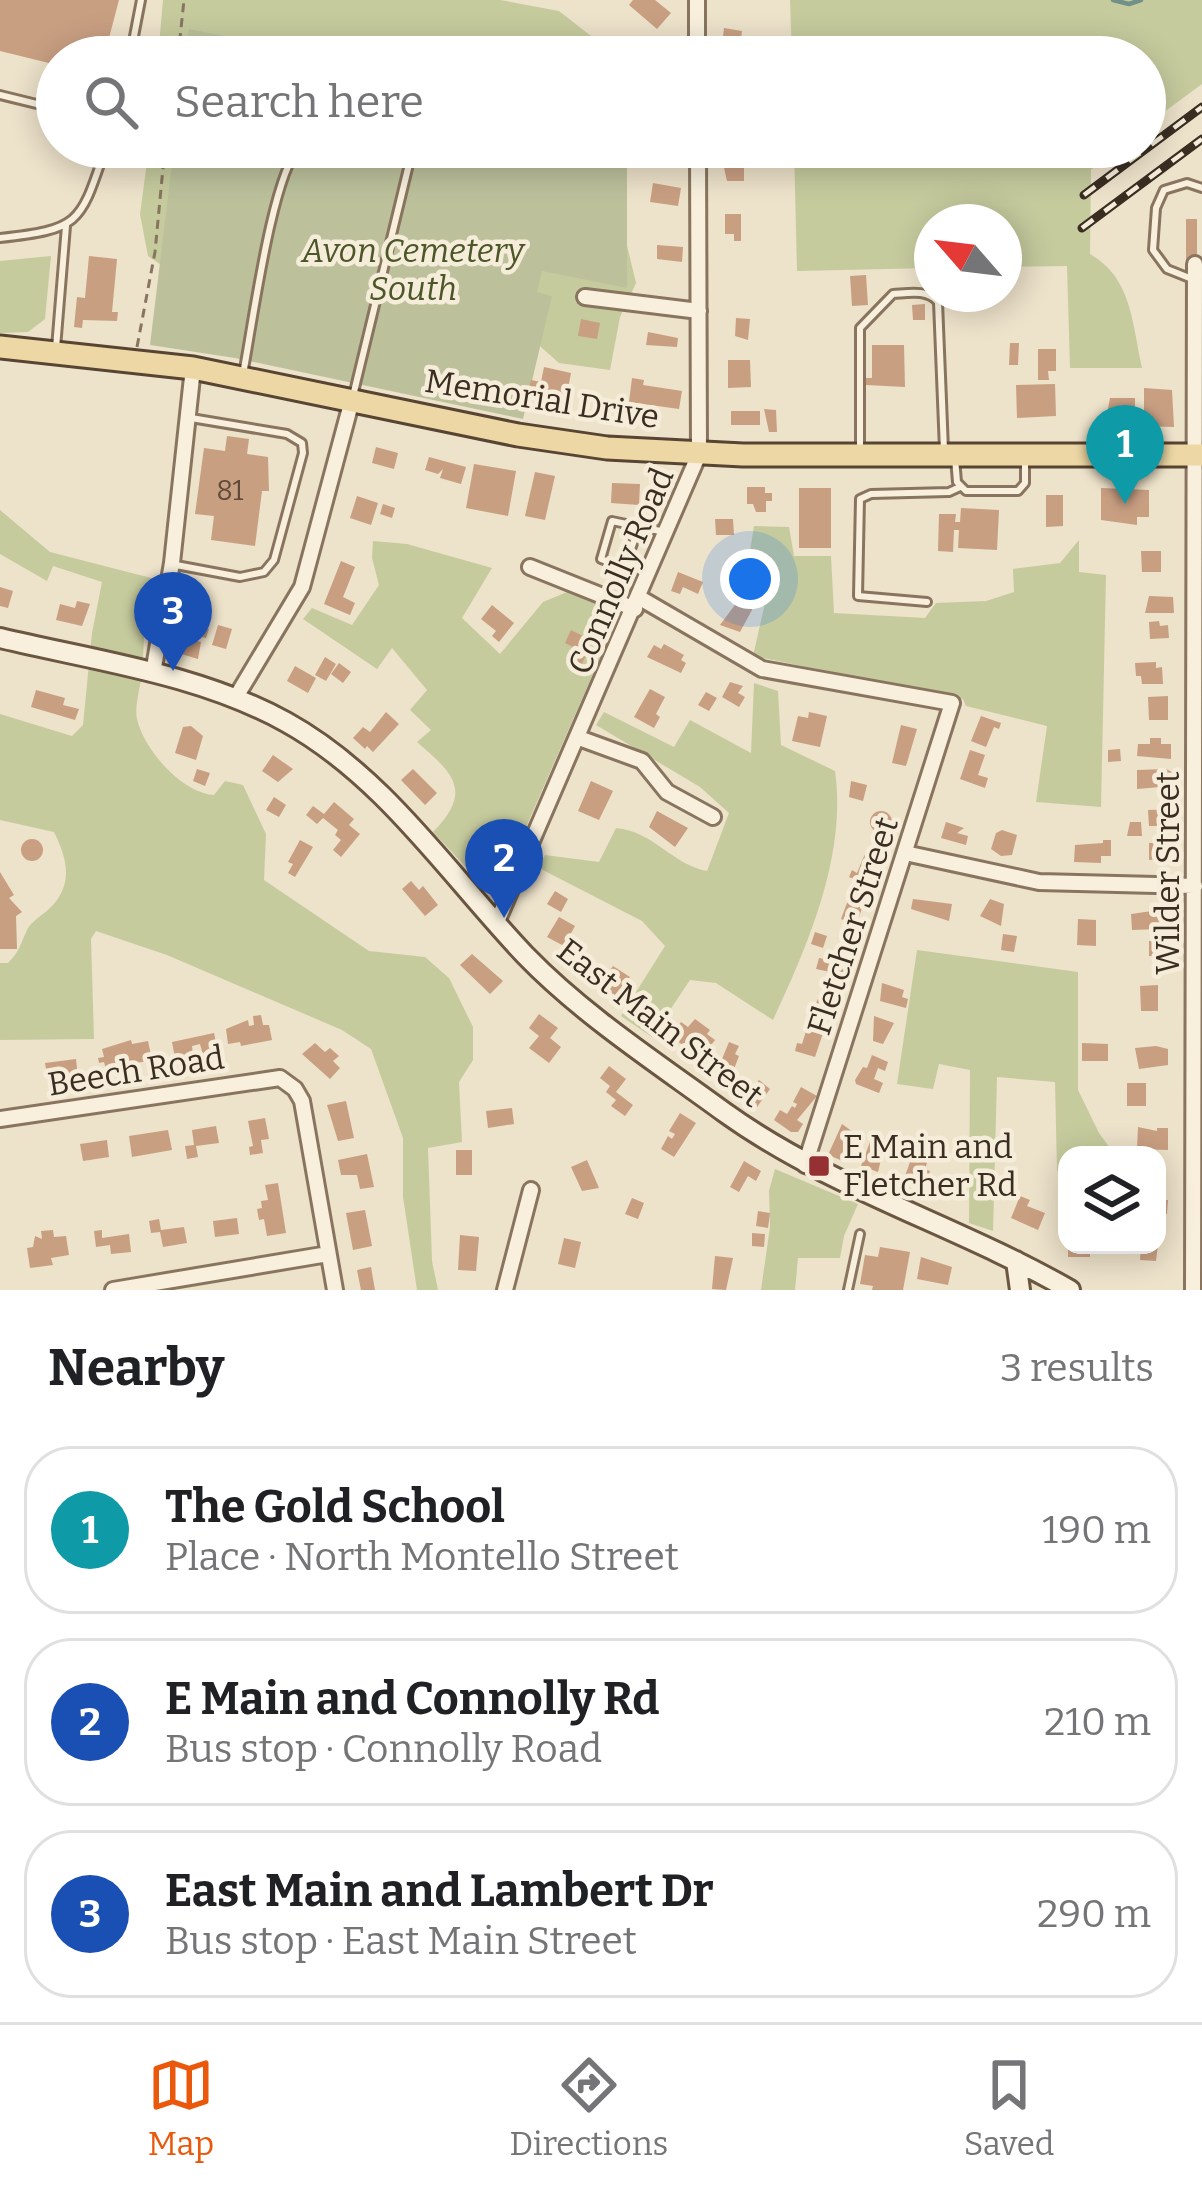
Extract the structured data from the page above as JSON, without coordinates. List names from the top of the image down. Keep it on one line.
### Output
{"streets":{"main road":["Memorial Drive","East Main Street"],"street":["Connolly Road","Wilder Street","Fletcher Street","Beech Road"]},"crossings":[["Memorial Drive","Connolly Road"],["Memorial Drive","Wilder Street"],["Connolly Road","Fletcher Street"],["Connolly Road","East Main Street"],["Fletcher Street","East Main Street"]],"parks":["Avon Cemetery South"],"places":{"transit":["E Main and Fletcher Rd"]},"house_numbers":["81"],"north":"top left","page":{"search":"Search here","pins":["1","3","2"],"heading":["Nearby","3 results"],"list":[{"mark":"1","name":"The Gold School","note":"Place · North Montello Street","value":"190 m"},{"mark":"2","name":"E Main and Connolly Rd","note":"Bus stop · Connolly Road","value":"210 m"},{"mark":"3","name":"East Main and Lambert Dr","note":"Bus stop · East Main Street","value":"290 m"}],"nav":["Map","Directions","Saved"]}}
